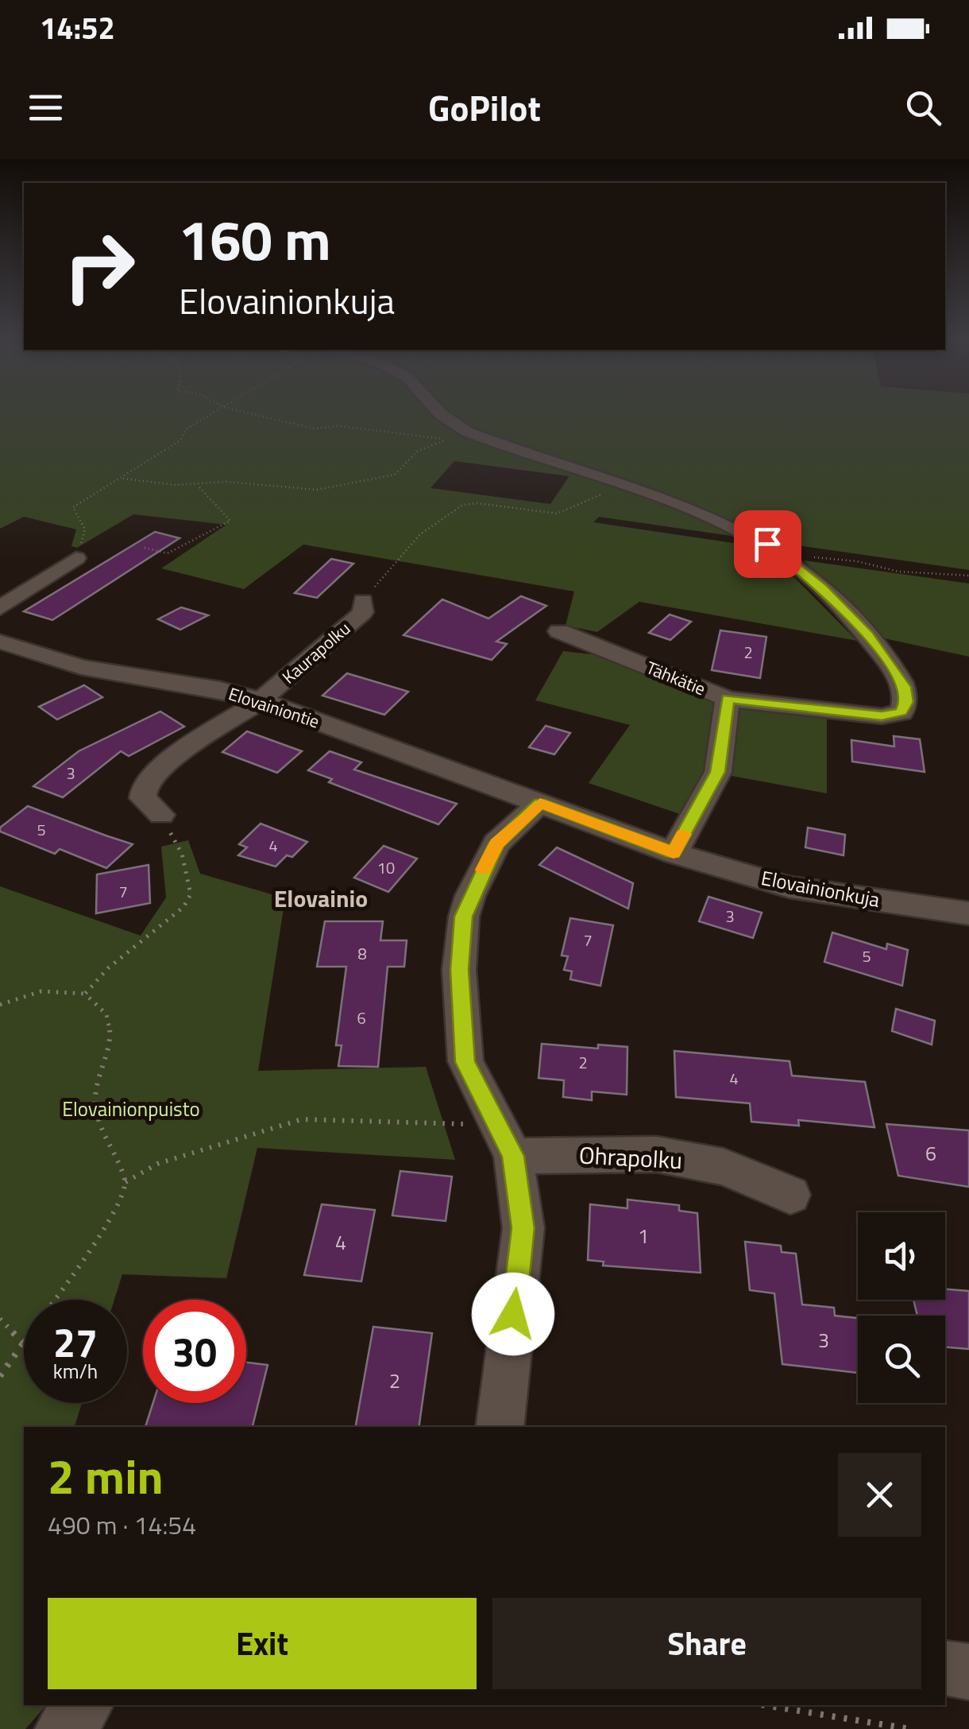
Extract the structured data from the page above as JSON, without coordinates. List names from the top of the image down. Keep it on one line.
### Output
{"streets":{"street":["Kaurapolku","Tähkätie","Elovainiontie","Elovainionkuja","Ohrapolku"]},"crossings":[["Kaurapolku","Elovainiontie"],["Tähkätie","Elovainionkuja"],["Elovainiontie","Elovainionkuja"]],"districts":["Elovainio"],"parks":["Elovainionpuisto"],"house_numbers":["2","3","5","4","10","7","3","7","8","5","6","2","4","6","1","4","3","2"],"page":{"status":"14:52","header":"GoPilot","turn":["160 m","Elovainionkuja"],"speed":"27 km/h","limit":"30","heading":["2 min","490 m · 14:54"],"buttons":["Exit","Share"]}}
